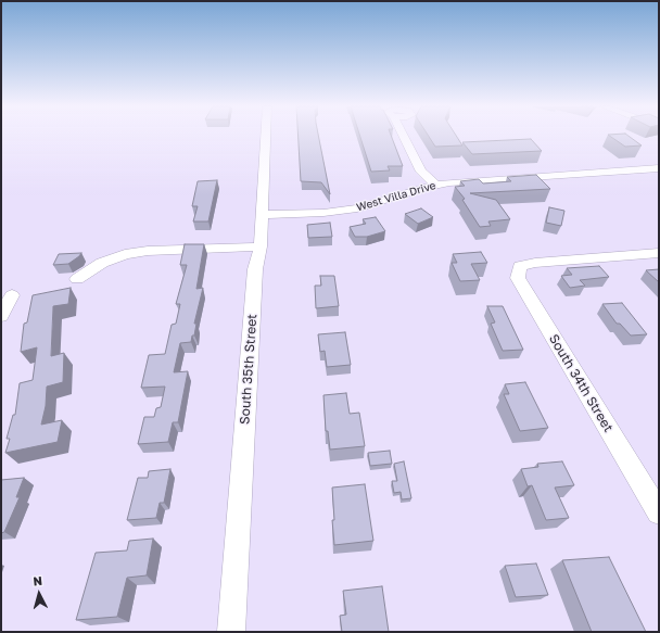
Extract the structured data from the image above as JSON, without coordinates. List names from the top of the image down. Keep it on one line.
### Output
{"streets":{"street":["West Villa Drive","South 35th Street","South 34th Street"]},"crossings":[["West Villa Drive","South 35th Street"]],"north":"top"}
